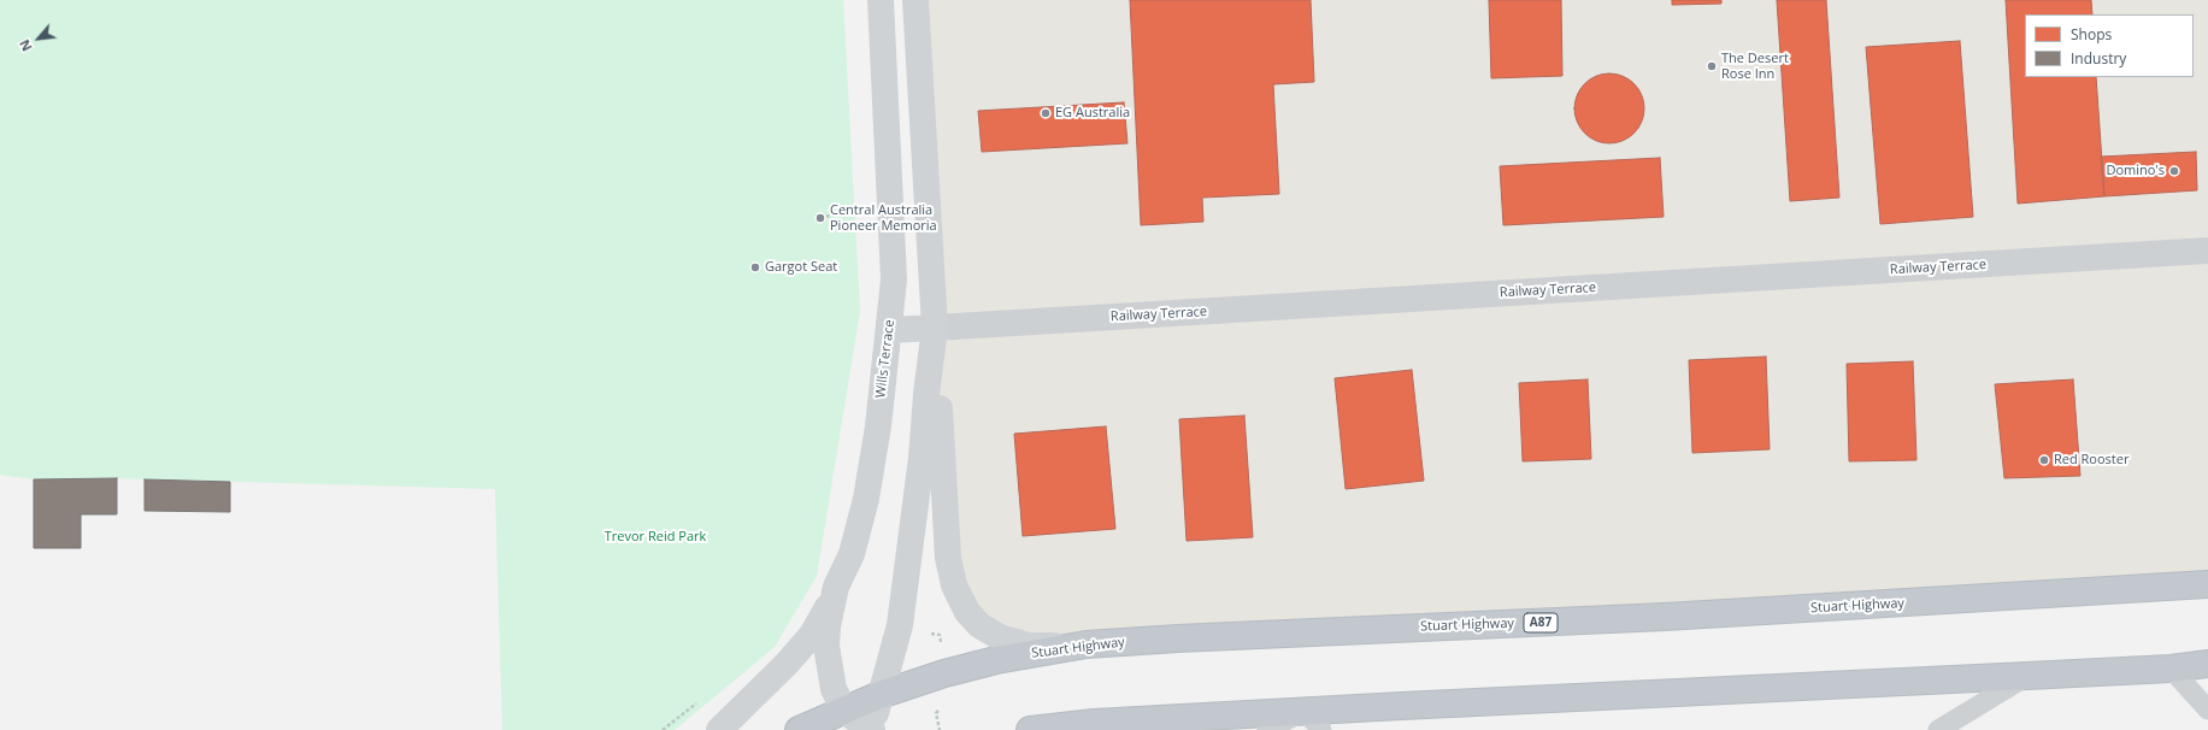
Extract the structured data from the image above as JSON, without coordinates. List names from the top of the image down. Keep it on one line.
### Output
{"streets":{"highway":["Stuart Highway","A87"],"main road":["Railway Terrace","Wills Terrace"]},"crossings":[["Railway Terrace","Wills Terrace"],["Wills Terrace","Stuart Highway"]],"parks":["Trevor Reid Park"],"places":["The Desert Rose Inn","EG Australia","Domino's","Central Australia Pioneer Memoria","Gargot Seat","Red Rooster"],"legend":["Shops","Industry"],"north":"bottom left"}
